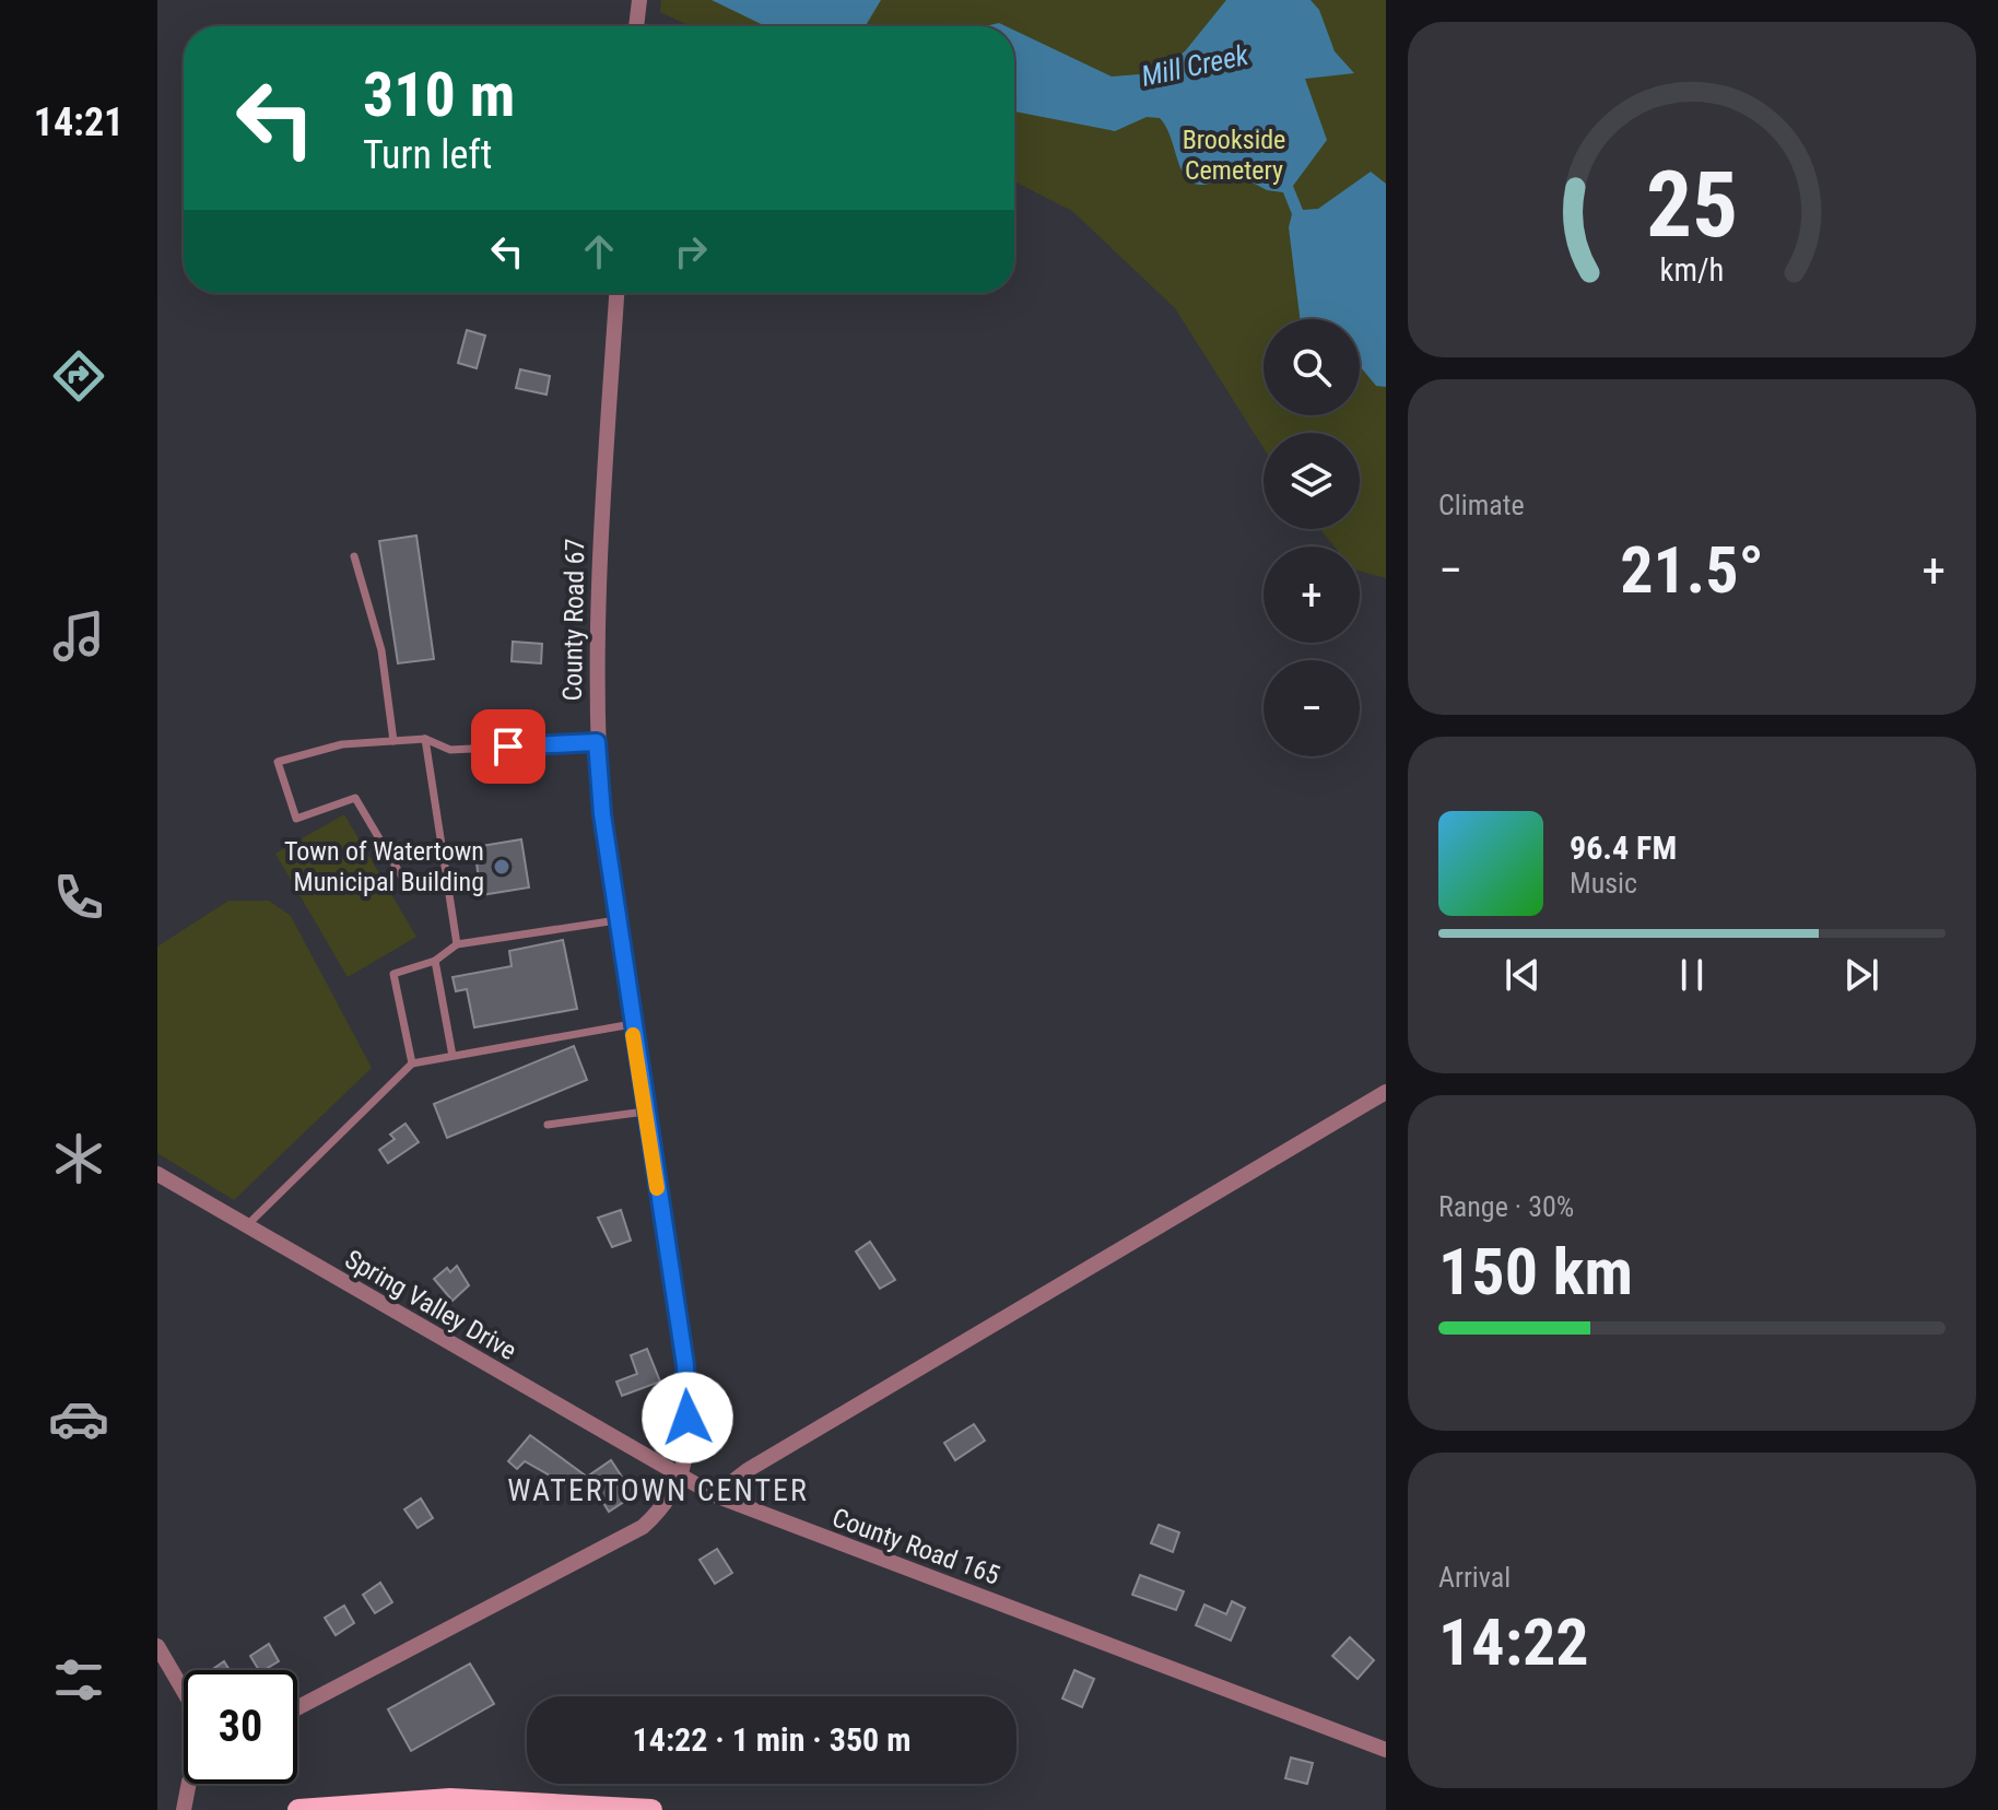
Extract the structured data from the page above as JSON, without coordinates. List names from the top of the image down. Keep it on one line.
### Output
{"streets":{"street":["County Road 67","Spring Valley Drive","County Road 165"]},"crossings":[["County Road 67","Spring Valley Drive"],["County Road 67","County Road 165"],["Spring Valley Drive","County Road 165"]],"districts":["WATERTOWN CENTER"],"water":["Mill Creek"],"parks":["Brookside Cemetery"],"places":["Town of Watertown Municipal Building"],"page":{"tabs":"14:21","turn":["310 m","Turn left"],"map_buttons":["+","−"],"tile":["Climate",["Range · 30%","150 km"],["Arrival","14:22"]],"heat":["−","21.5°","+"],"song":["96.4 FM","Music"],"limit":"30","trip":"14:22 · 1 min · 350 m","gauge":["25","km/h"]}}
